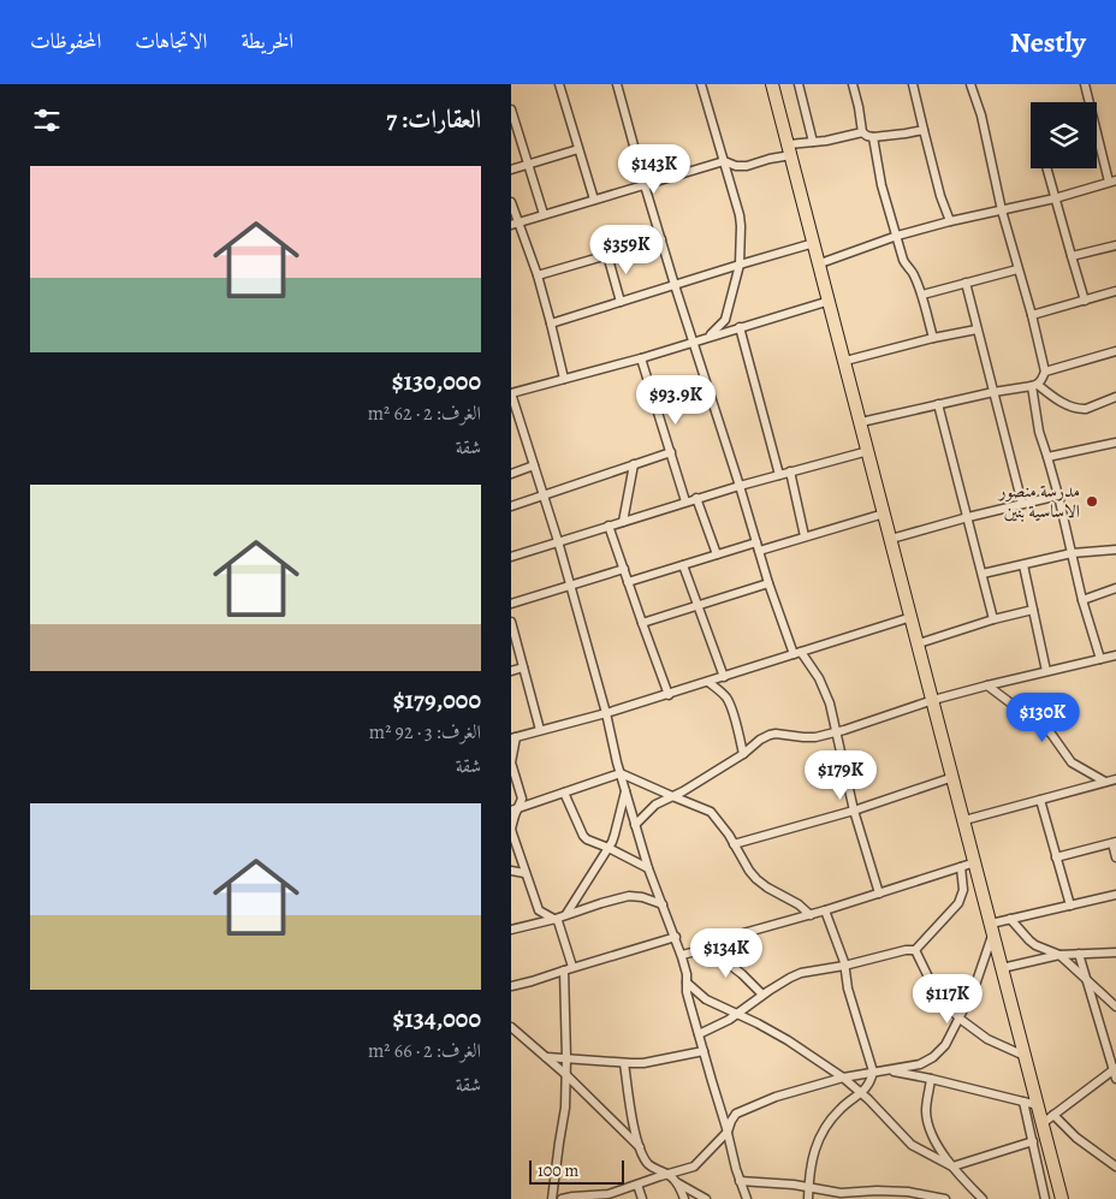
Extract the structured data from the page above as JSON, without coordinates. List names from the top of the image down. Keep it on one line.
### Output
{"places":["مدرسة منصور الاساسية بنين"],"scale_bar":"100 m","page":{"header":"Nestly","nav":["الخريطة","الاتجاهات","المحفوظات"],"heading":"العقارات: 7","price":["$143K","$359K","$93.9K","$130K","$179K","$134K","$117K"],"list":[{"name":"$130,000","note":"الغرف: 2 · 62 m² · شقة"},{"name":"$179,000","note":"الغرف: 3 · 92 m² · شقة"},{"name":"$134,000","note":"الغرف: 2 · 66 m² · شقة"}],"scale":"100 m"}}
